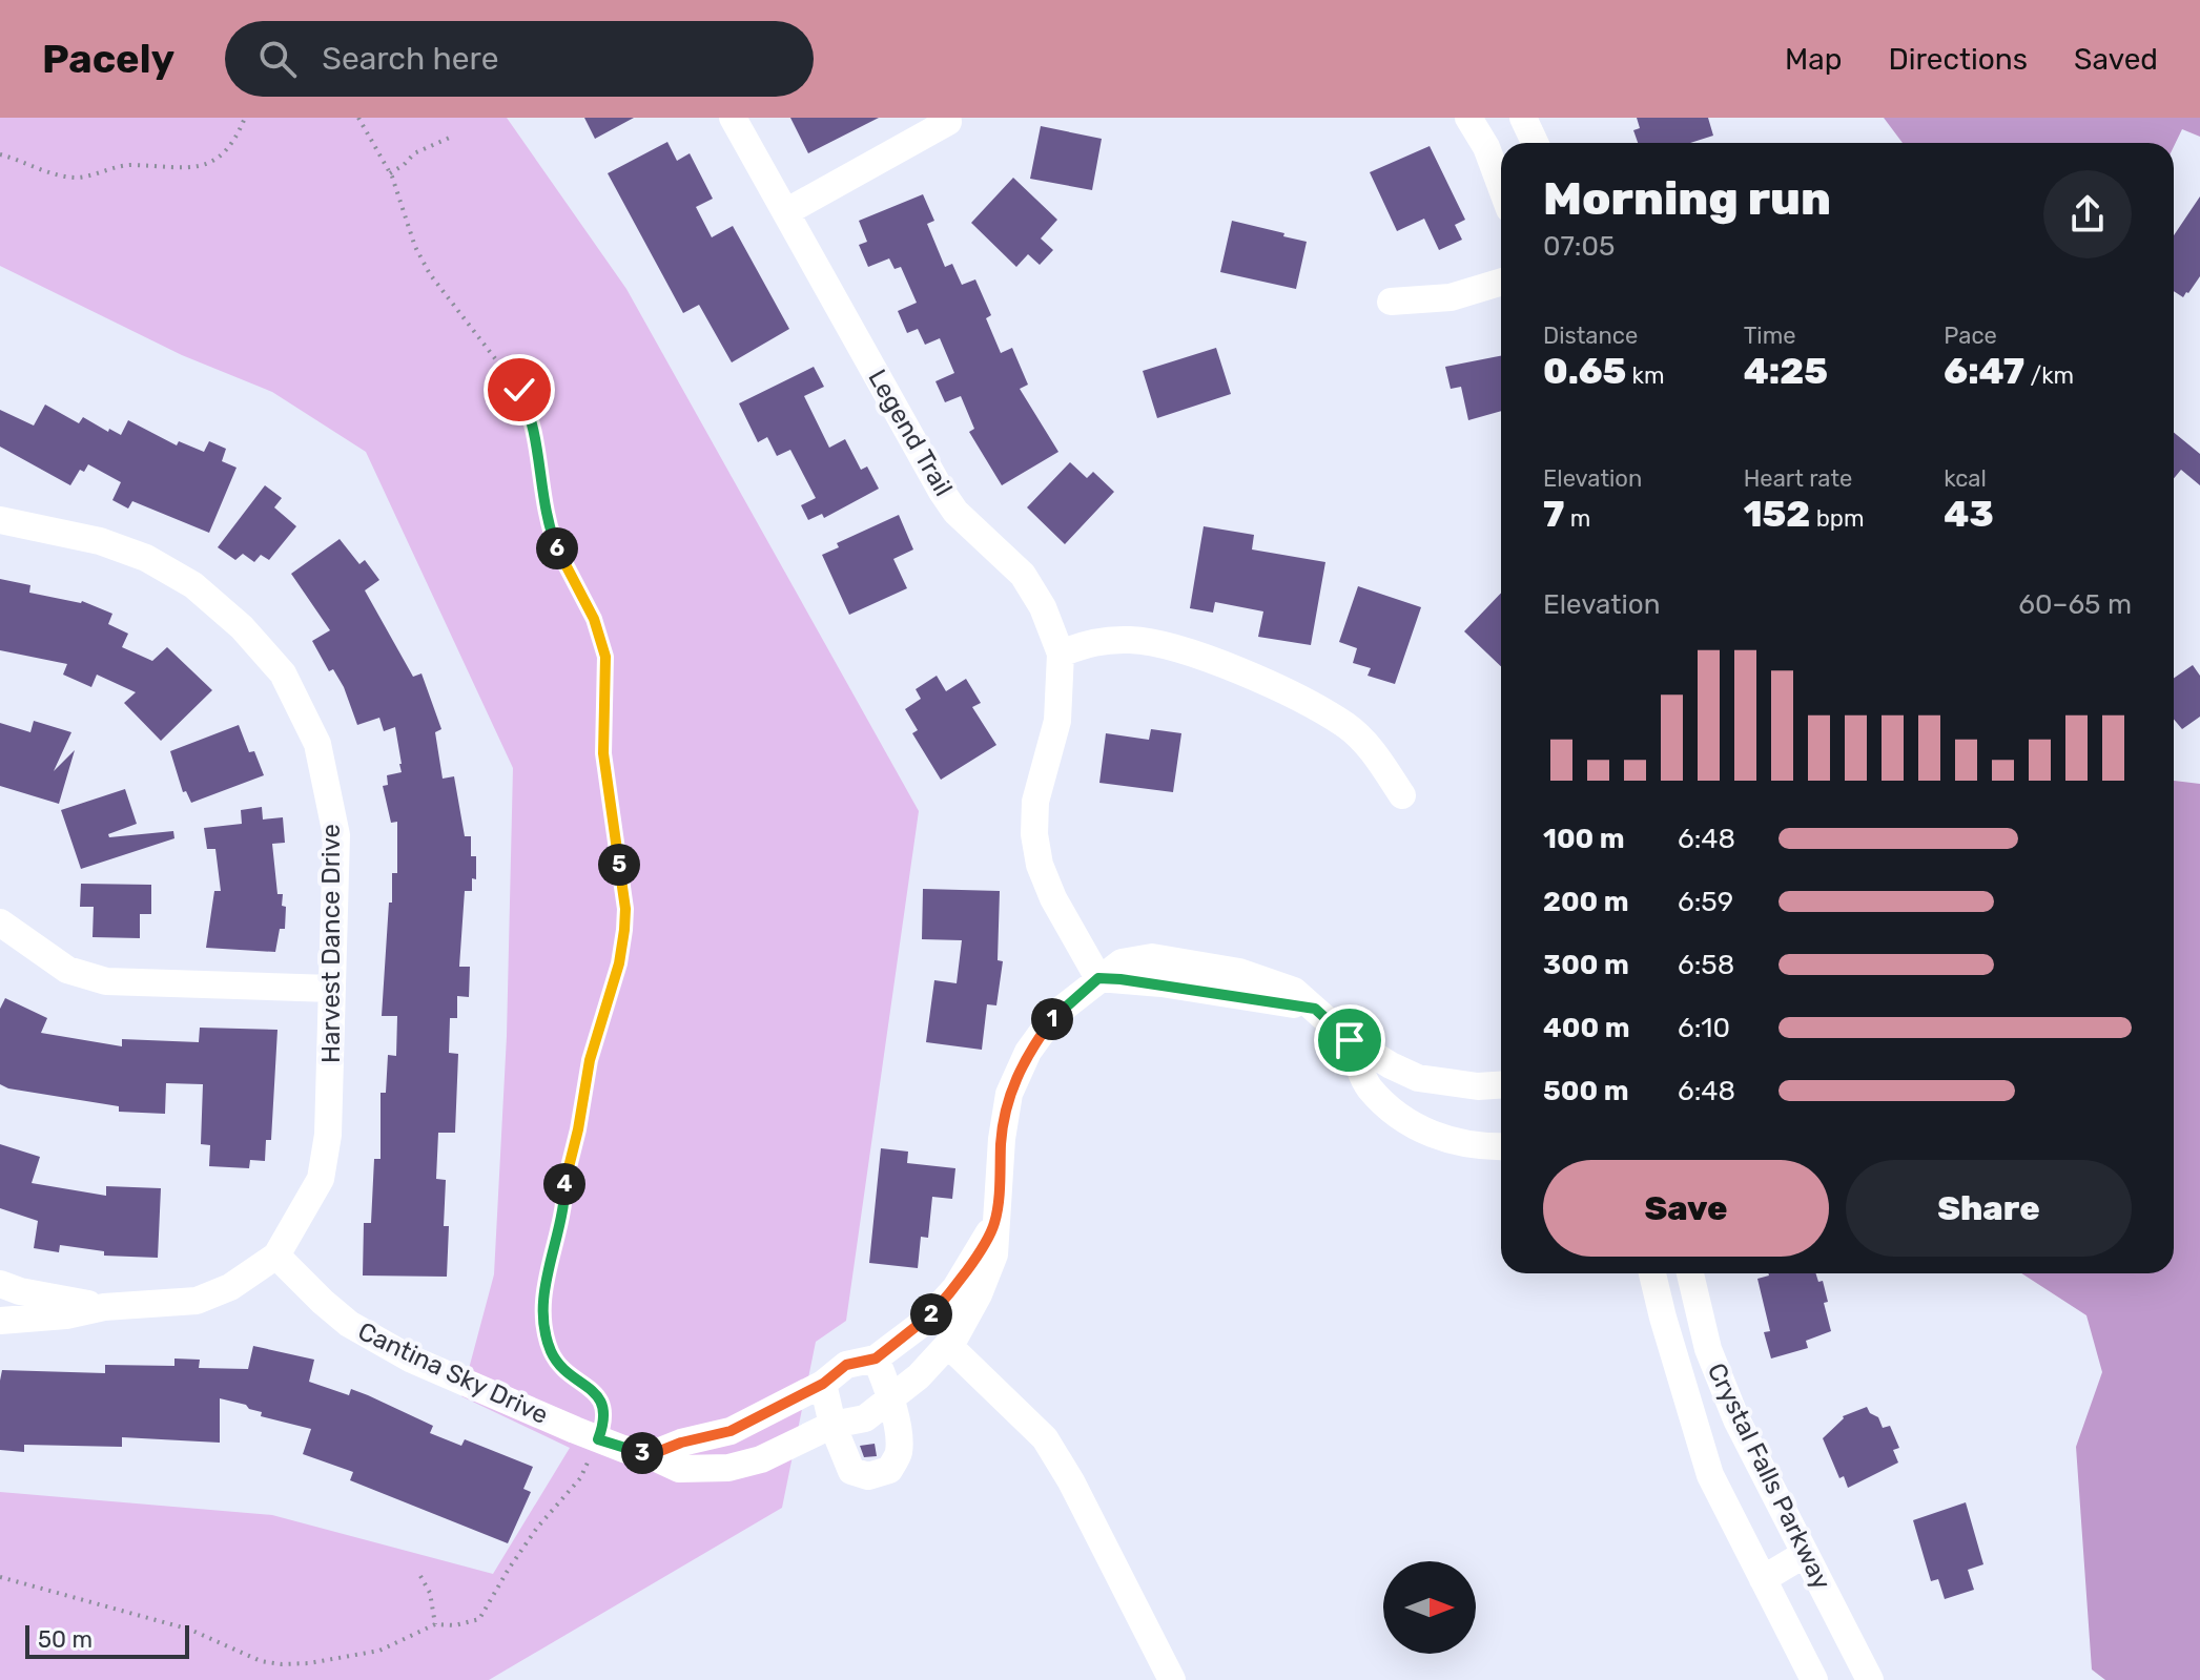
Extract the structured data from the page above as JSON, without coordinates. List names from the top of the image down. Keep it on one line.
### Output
{"streets":{"street":["Legend Trail","Harvest Dance Drive","Cantina Sky Drive","Crystal Falls Parkway"]},"crossings":[["Legend Trail","Cantina Sky Drive"],["Harvest Dance Drive","Cantina Sky Drive"]],"scale_bar":"50 m","north":"right","page":{"header":"Pacely","search":"Search here","nav":["Map","Directions","Saved"],"heading":["Morning run","07:05"],"stats":[["Distance","0.65 km"],["Time","4:25"],["Pace","6:47 /km"],["Elevation","7 m"],["Heart rate","152 bpm"],["kcal","43"]],"pins":["6","5","1","4","2","3"],"chart":["Elevation","60–65 m"],"list":[{"name":"100 m","note":"6:48"},{"name":"200 m","note":"6:59"},{"name":"300 m","note":"6:58"},{"name":"400 m","note":"6:10"},{"name":"500 m","note":"6:48"}],"buttons":["Save","Share"],"scale":"50 m"}}
